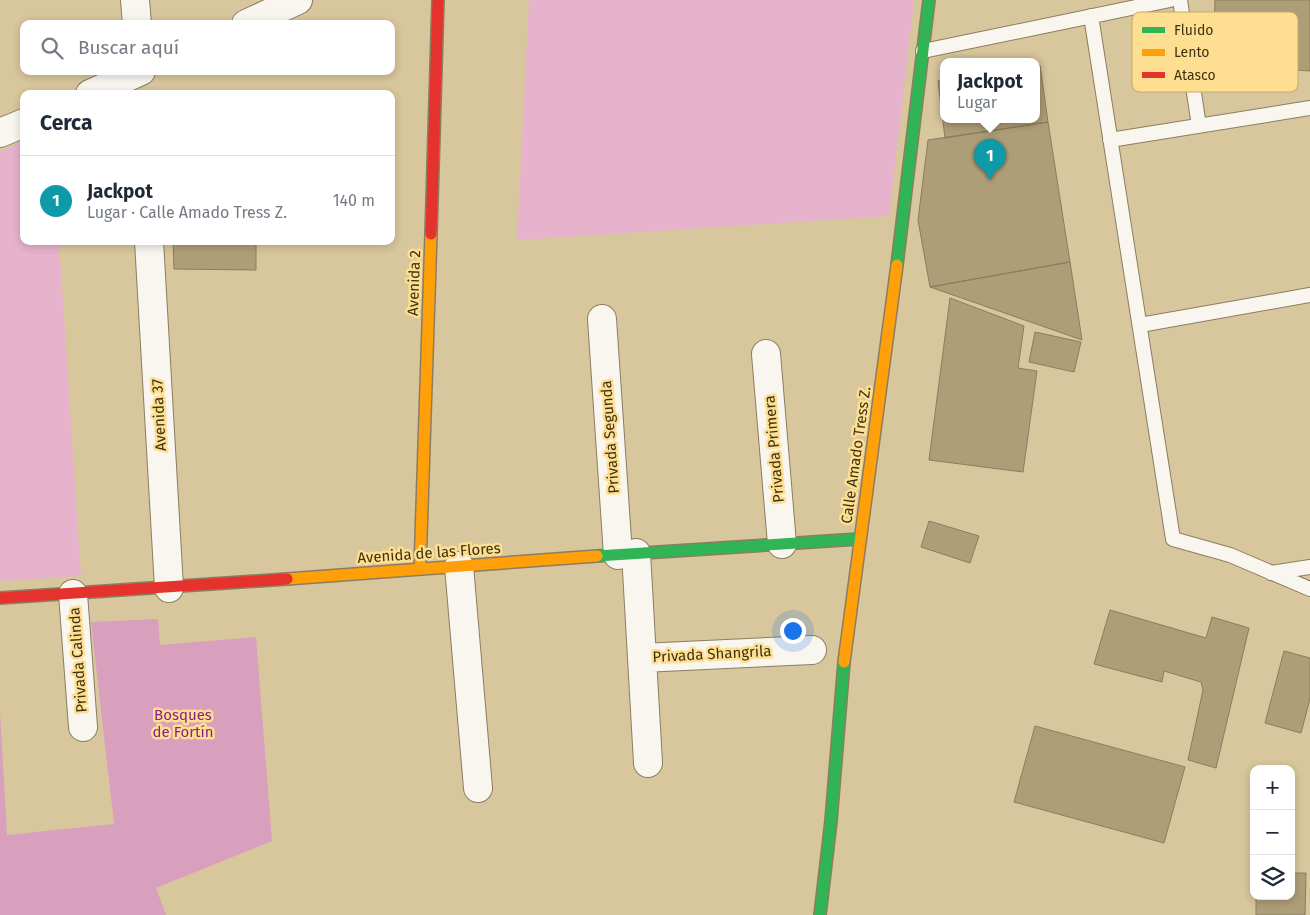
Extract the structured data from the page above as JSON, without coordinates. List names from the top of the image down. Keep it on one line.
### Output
{"streets":{"street":["Avenida 2","Avenida 37","Privada Segunda","Privada Primera","Calle Amado Tress Z.","Avenida de las Flores","Privada Shangrila","Privada Calinda"]},"crossings":[["Avenida 2","Avenida de las Flores"],["Avenida 37","Avenida de las Flores"],["Privada Segunda","Avenida de las Flores"],["Privada Segunda","Privada Shangrila"],["Privada Primera","Avenida de las Flores"],["Calle Amado Tress Z.","Avenida de las Flores"],["Avenida de las Flores","Privada Shangrila"],["Avenida de las Flores","Privada Calinda"]],"parks":["Bosques de Fortín"],"legend":["Fluido","Lento","Atasco"],"page":{"search":"Buscar aquí","popup":["Jackpot","Lugar"],"heading":"Cerca","pins":"1","list":[{"mark":"1","name":"Jackpot","note":"Lugar · Calle Amado Tress Z.","value":"140 m"}],"map_buttons":["+","−"]}}
